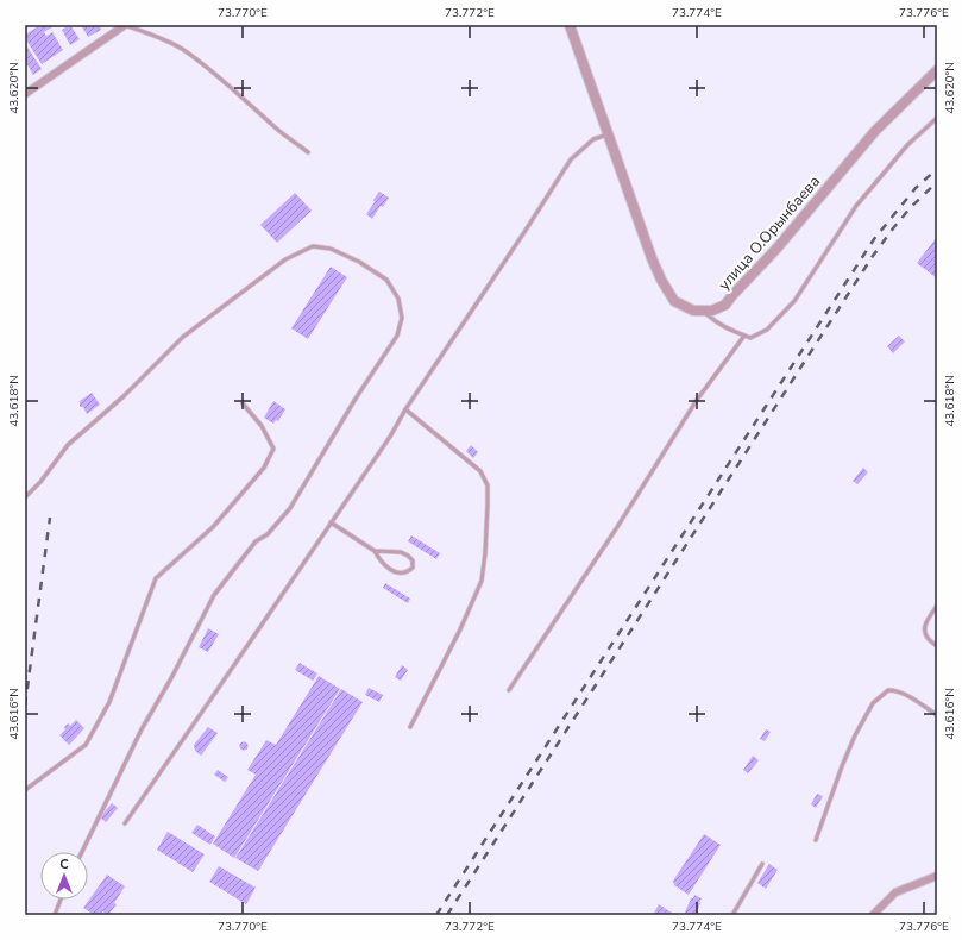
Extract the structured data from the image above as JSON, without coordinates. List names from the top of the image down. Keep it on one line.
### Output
{"streets":{"street":["улица О.Орынбаева"]},"north":"top","coordinates":["73.770°E","73.772°E","73.774°E","73.776°E","43.620°N","43.618°N","43.616°N"]}
